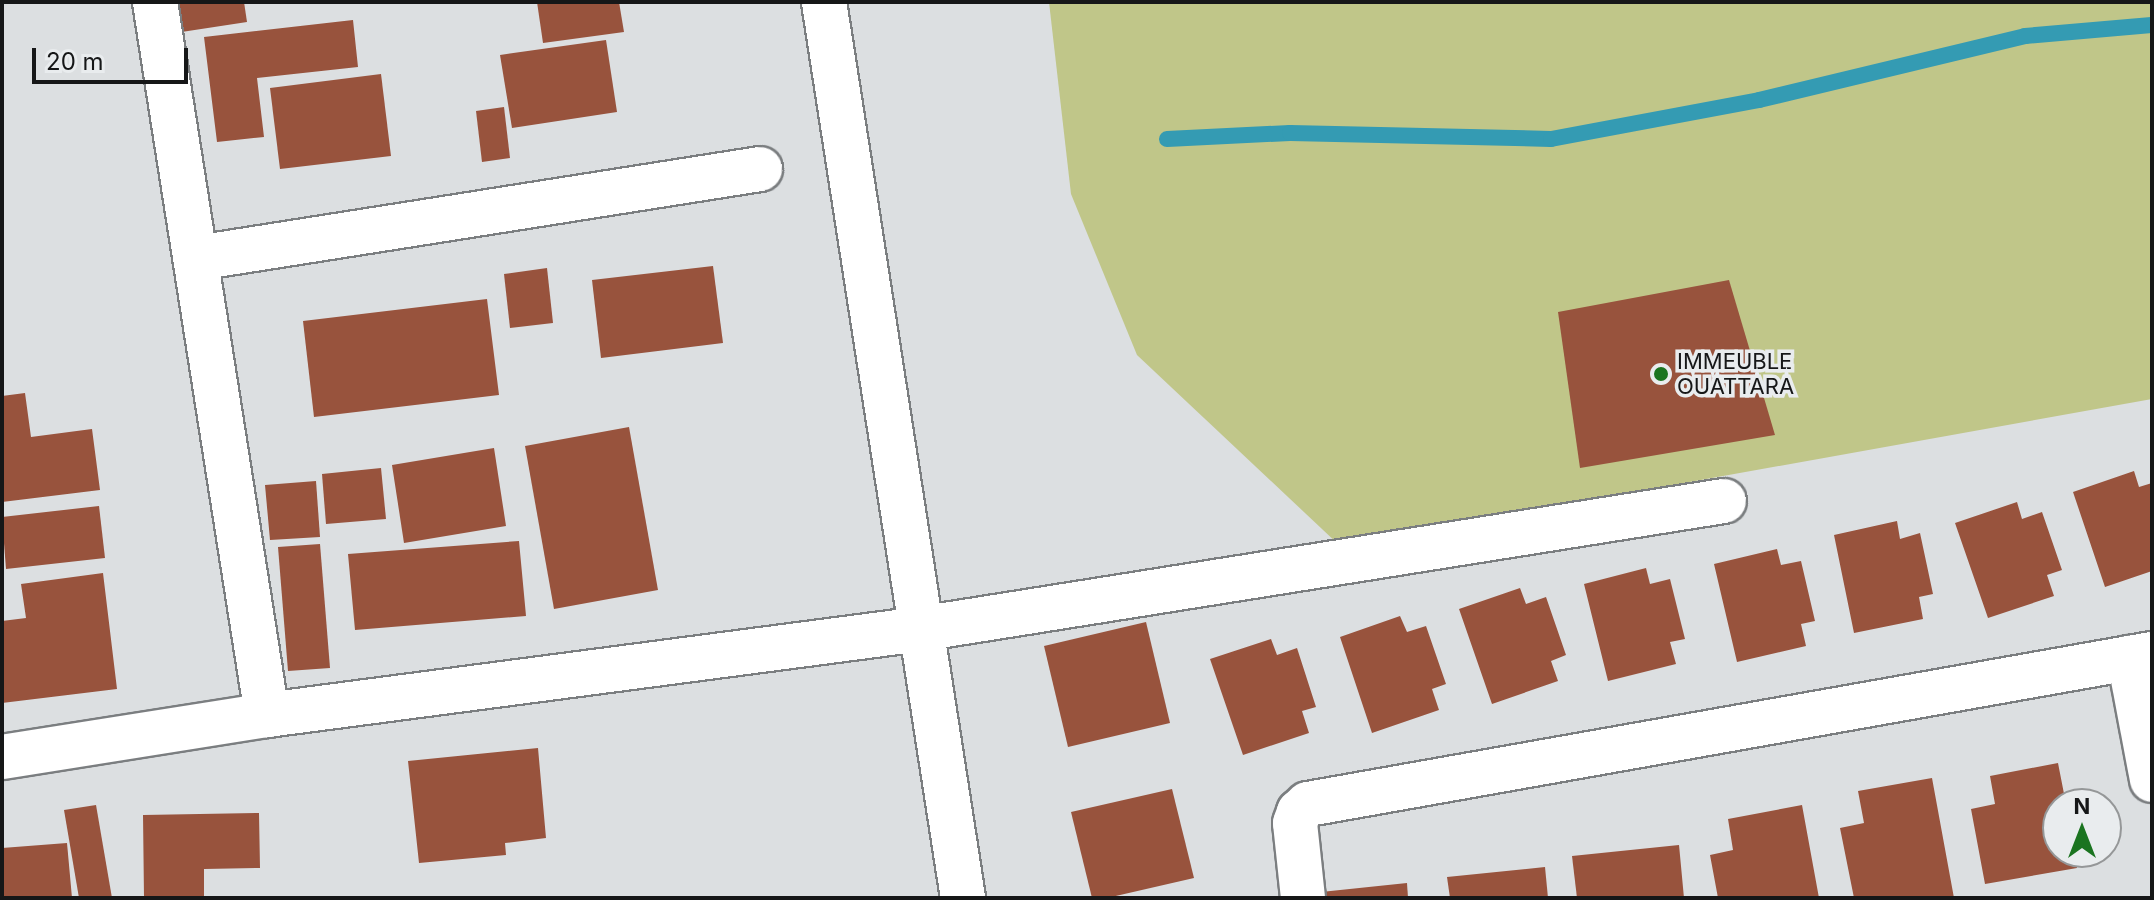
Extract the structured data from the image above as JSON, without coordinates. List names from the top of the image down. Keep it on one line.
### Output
{"places":["IMMEUBLE OUATTARA"],"scale_bar":"20 m","north":"top"}
